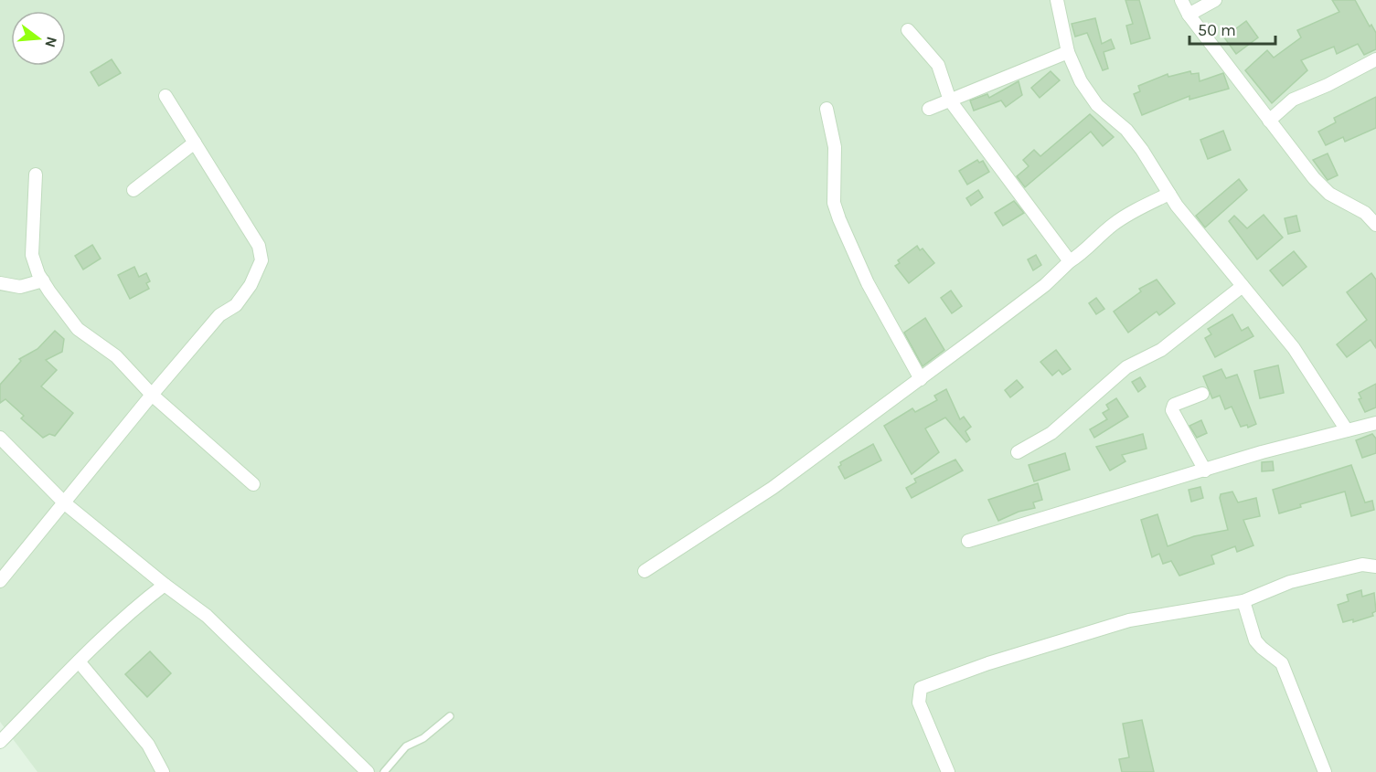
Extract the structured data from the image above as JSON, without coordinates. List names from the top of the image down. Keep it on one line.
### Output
{"scale_bar":"50 m","north":"right"}
